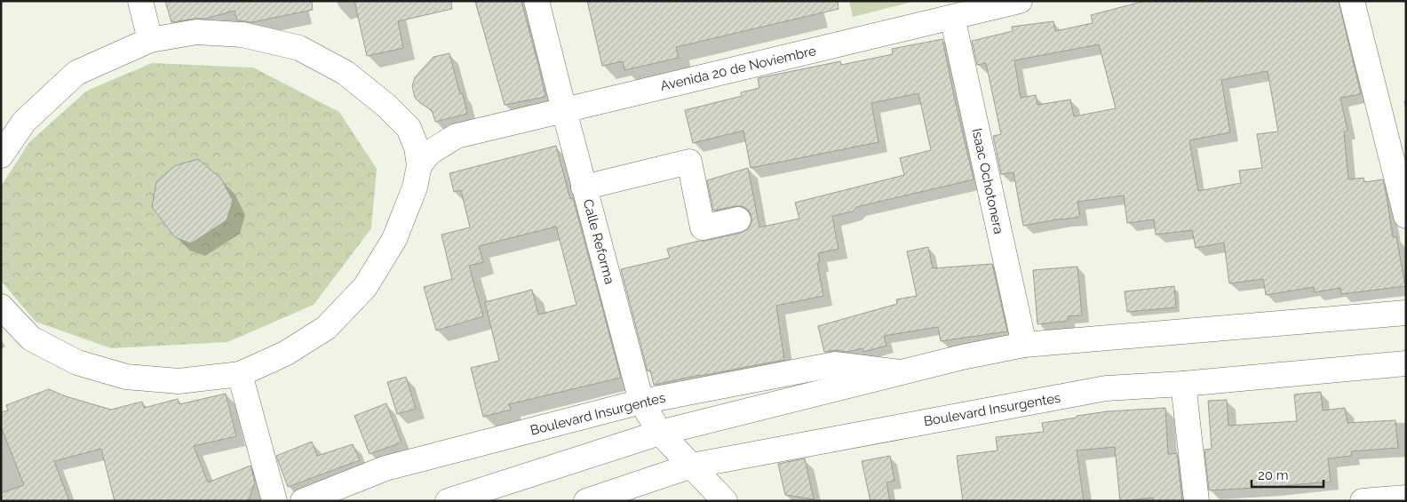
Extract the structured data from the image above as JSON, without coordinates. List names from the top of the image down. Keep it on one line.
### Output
{"streets":{"street":["Avenida 20 de Noviembre","Isaac Ochotonera","Calle Reforma","Boulevard Insurgentes"]},"crossings":[["Avenida 20 de Noviembre","Isaac Ochotonera"],["Avenida 20 de Noviembre","Calle Reforma"],["Isaac Ochotonera","Boulevard Insurgentes"],["Calle Reforma","Boulevard Insurgentes"]],"scale_bar":"20 m"}
